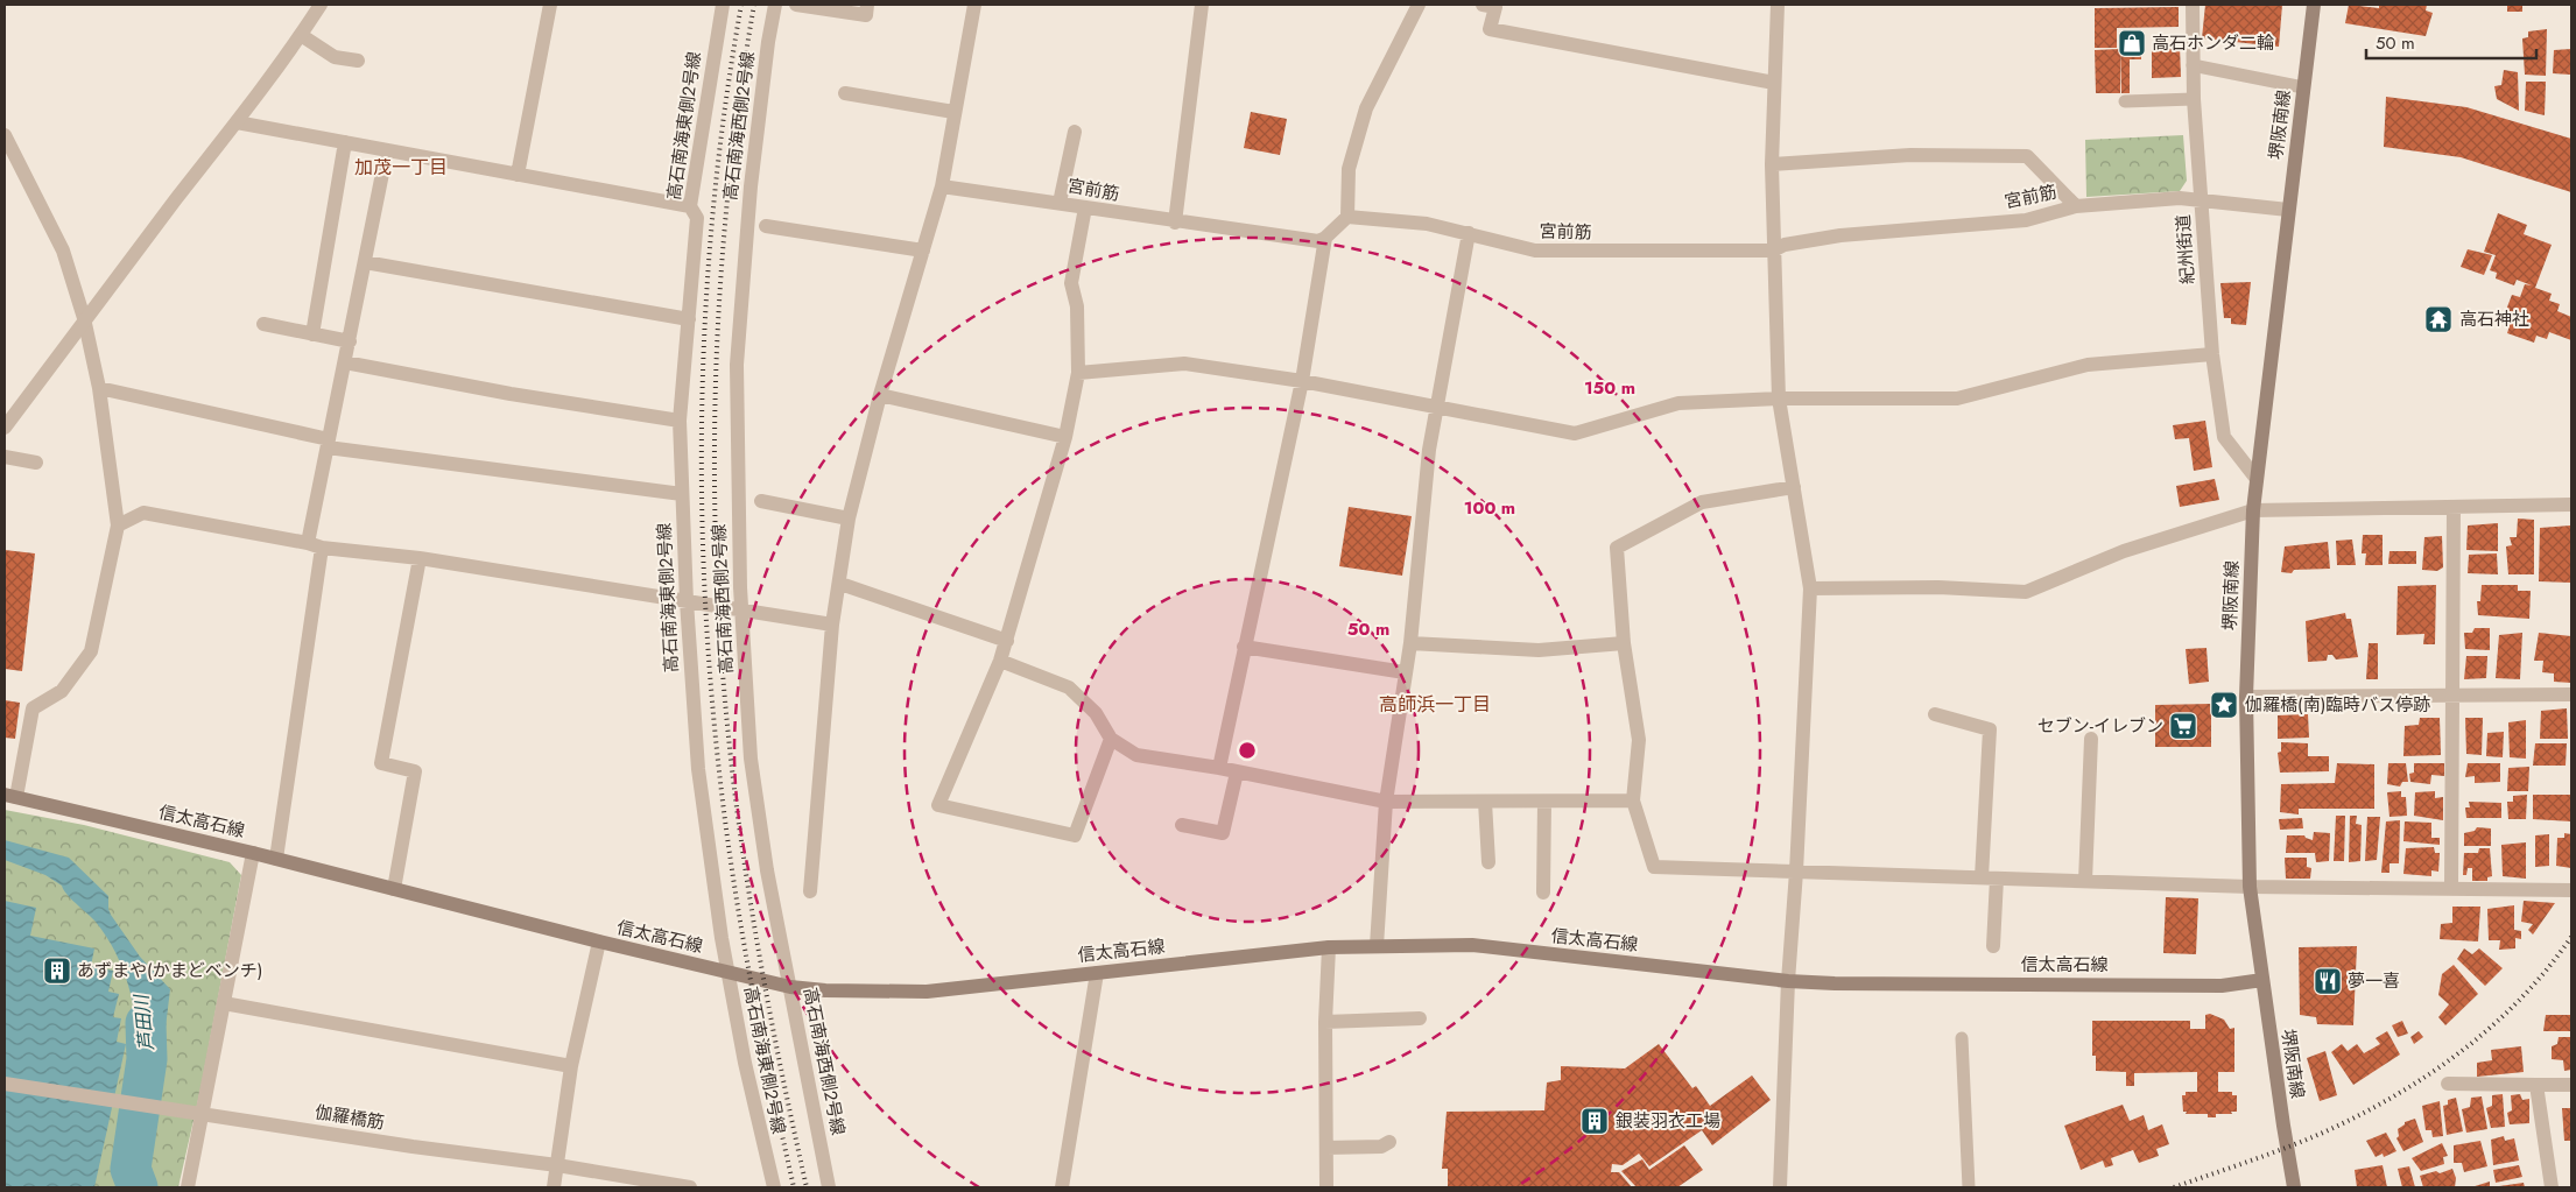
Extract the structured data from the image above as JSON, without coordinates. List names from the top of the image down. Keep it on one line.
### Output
{"streets":{"main road":["堺阪南線","信太高石線"],"street":["高石南海東側2号線","高石南海西側2号線","宮前筋","紀州街道","伽羅橋筋"]},"crossings":[["堺阪南線","宮前筋"],["堺阪南線","紀州街道"],["堺阪南線","信太高石線"],["高石南海東側2号線","信太高石線"],["高石南海西側2号線","信太高石線"],["宮前筋","紀州街道"]],"districts":["加茂一丁目","高師浜一丁目"],"water":["芦田川"],"places":{"shop":["高石ホンダ二輪"],"temple":["高石神社"],"place":["伽羅橋(南)臨時バス停跡"],"supermarket":["セブン-イレブン"],"building":["あずまや(かまどベンチ)","銀装羽衣工場"],"restaurant":["夢一喜"]},"scale_bar":"50 m","rings":["150 m","100 m","50 m"]}
